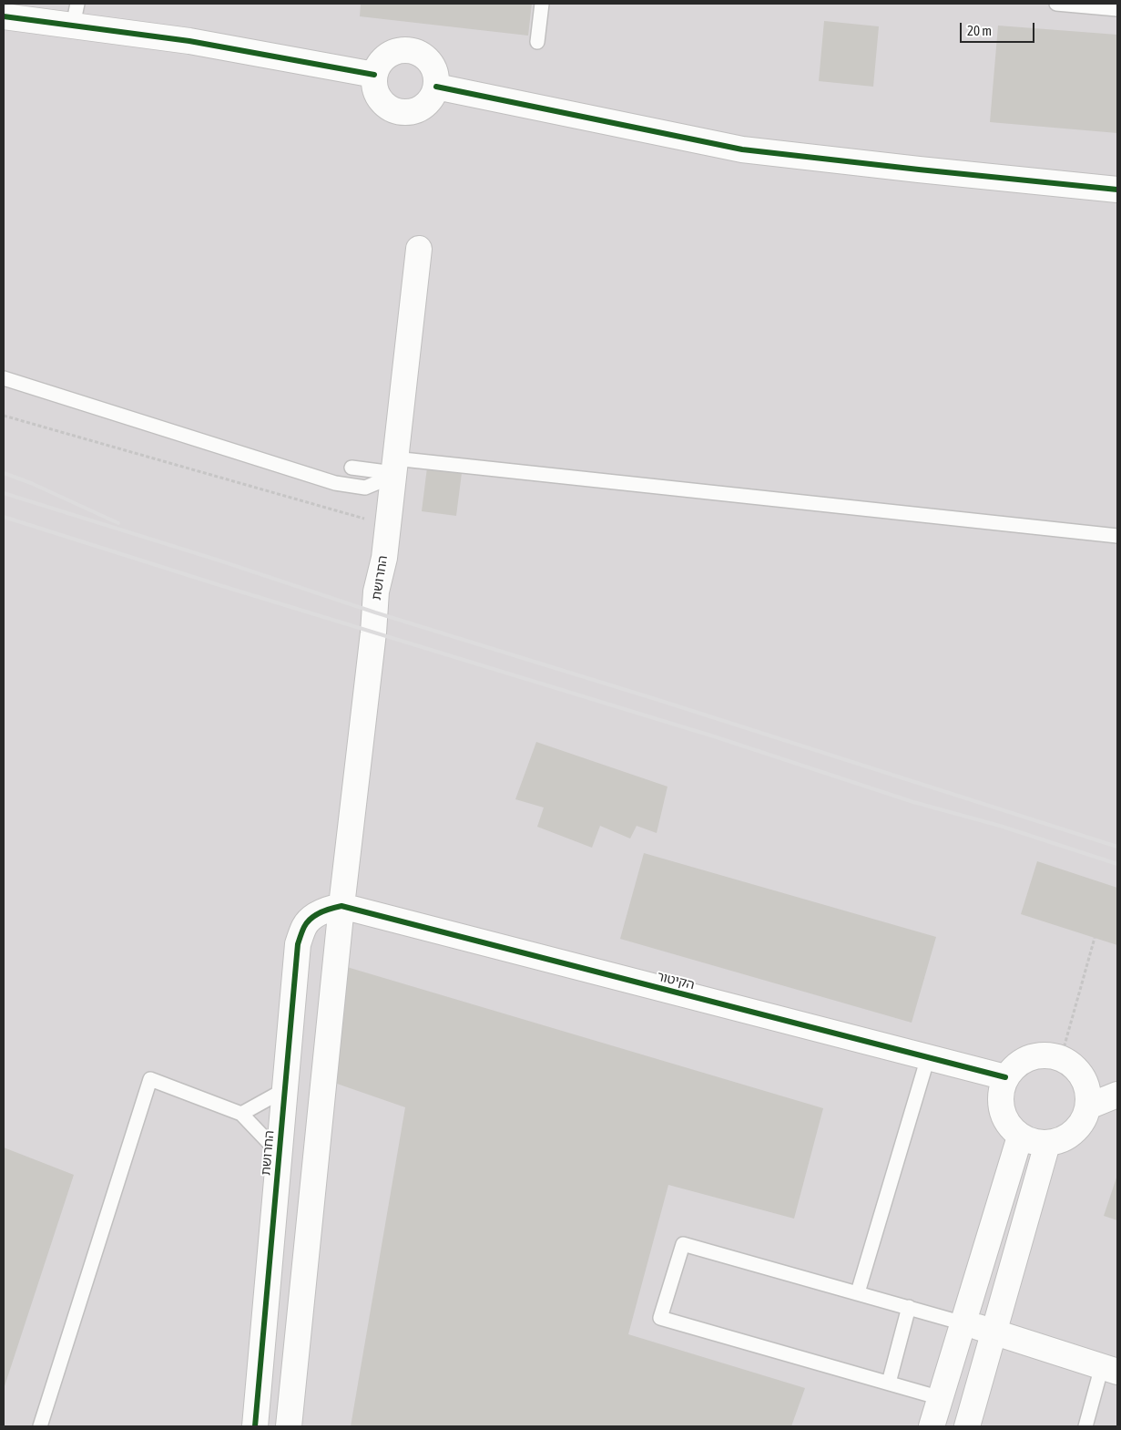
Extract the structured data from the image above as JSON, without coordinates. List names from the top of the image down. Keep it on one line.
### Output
{"streets":{"street":["החרושת","הקיטור"]},"crossings":[["החרושת","הקיטור"]],"scale_bar":"20 m"}
